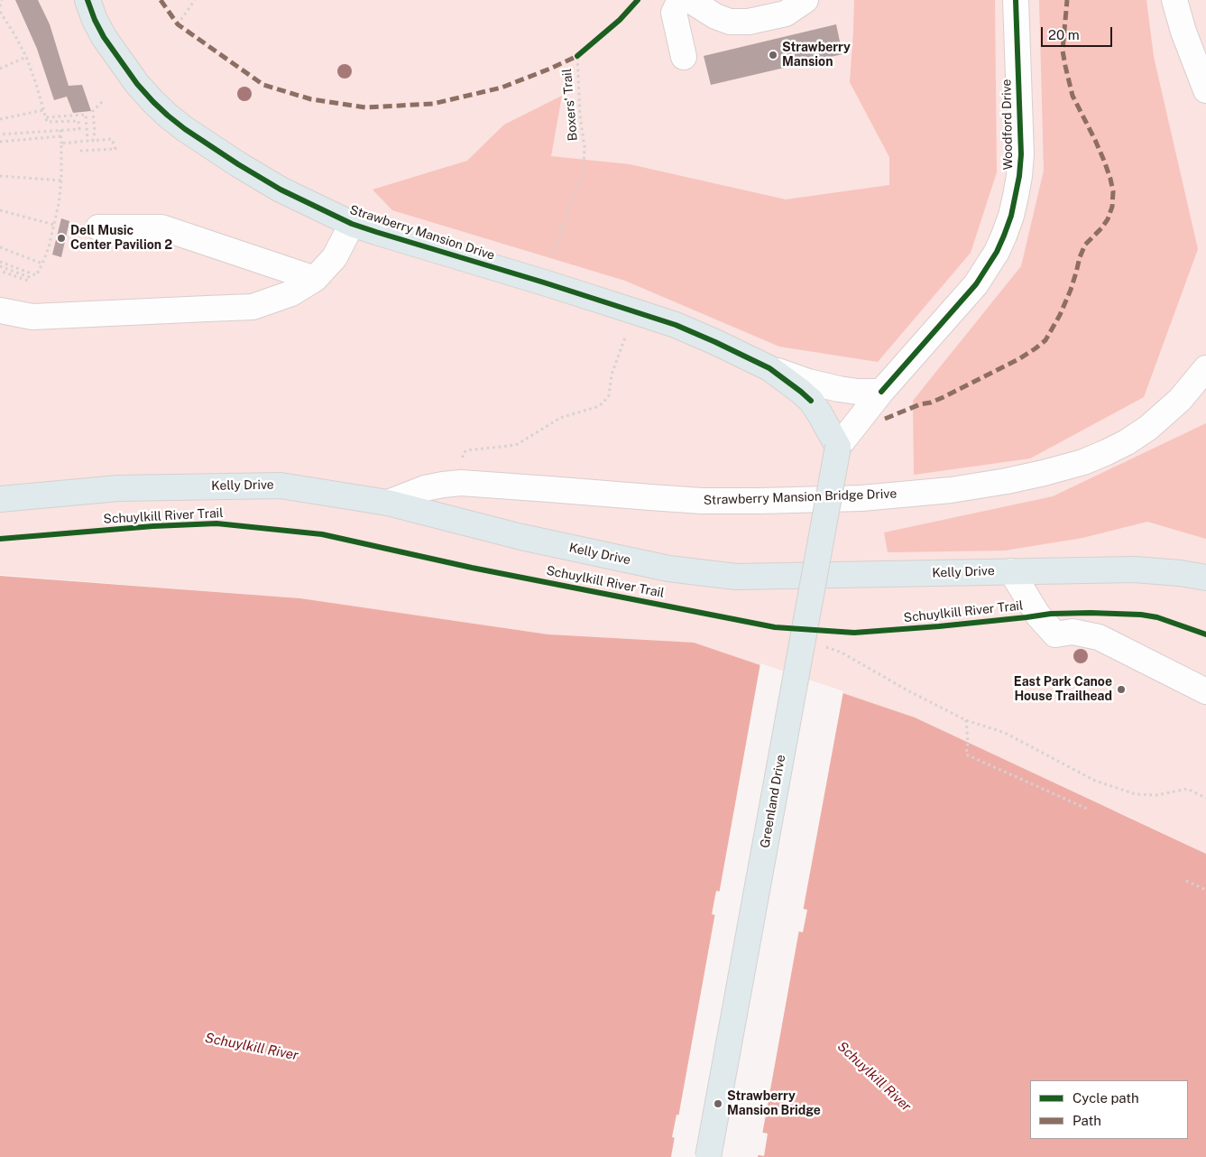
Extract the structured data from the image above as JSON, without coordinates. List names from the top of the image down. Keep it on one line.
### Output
{"streets":{"main road":["Strawberry Mansion Drive","Kelly Drive","Greenland Drive"],"street":["Woodford Drive","Strawberry Mansion Bridge Drive"],"path":["Boxers' Trail"],"cycle path":["Schuylkill River Trail"]},"crossings":[["Woodford Drive","Strawberry Mansion Drive"],["Woodford Drive","Greenland Drive"],["Strawberry Mansion Drive","Greenland Drive"],["Kelly Drive","Strawberry Mansion Bridge Drive"]],"water":["Schuylkill River"],"places":["Strawberry Mansion","Dell Music Center Pavilion 2","East Park Canoe House Trailhead","Strawberry Mansion Bridge"],"legend":["Cycle path","Path"],"scale_bar":"20 m"}
